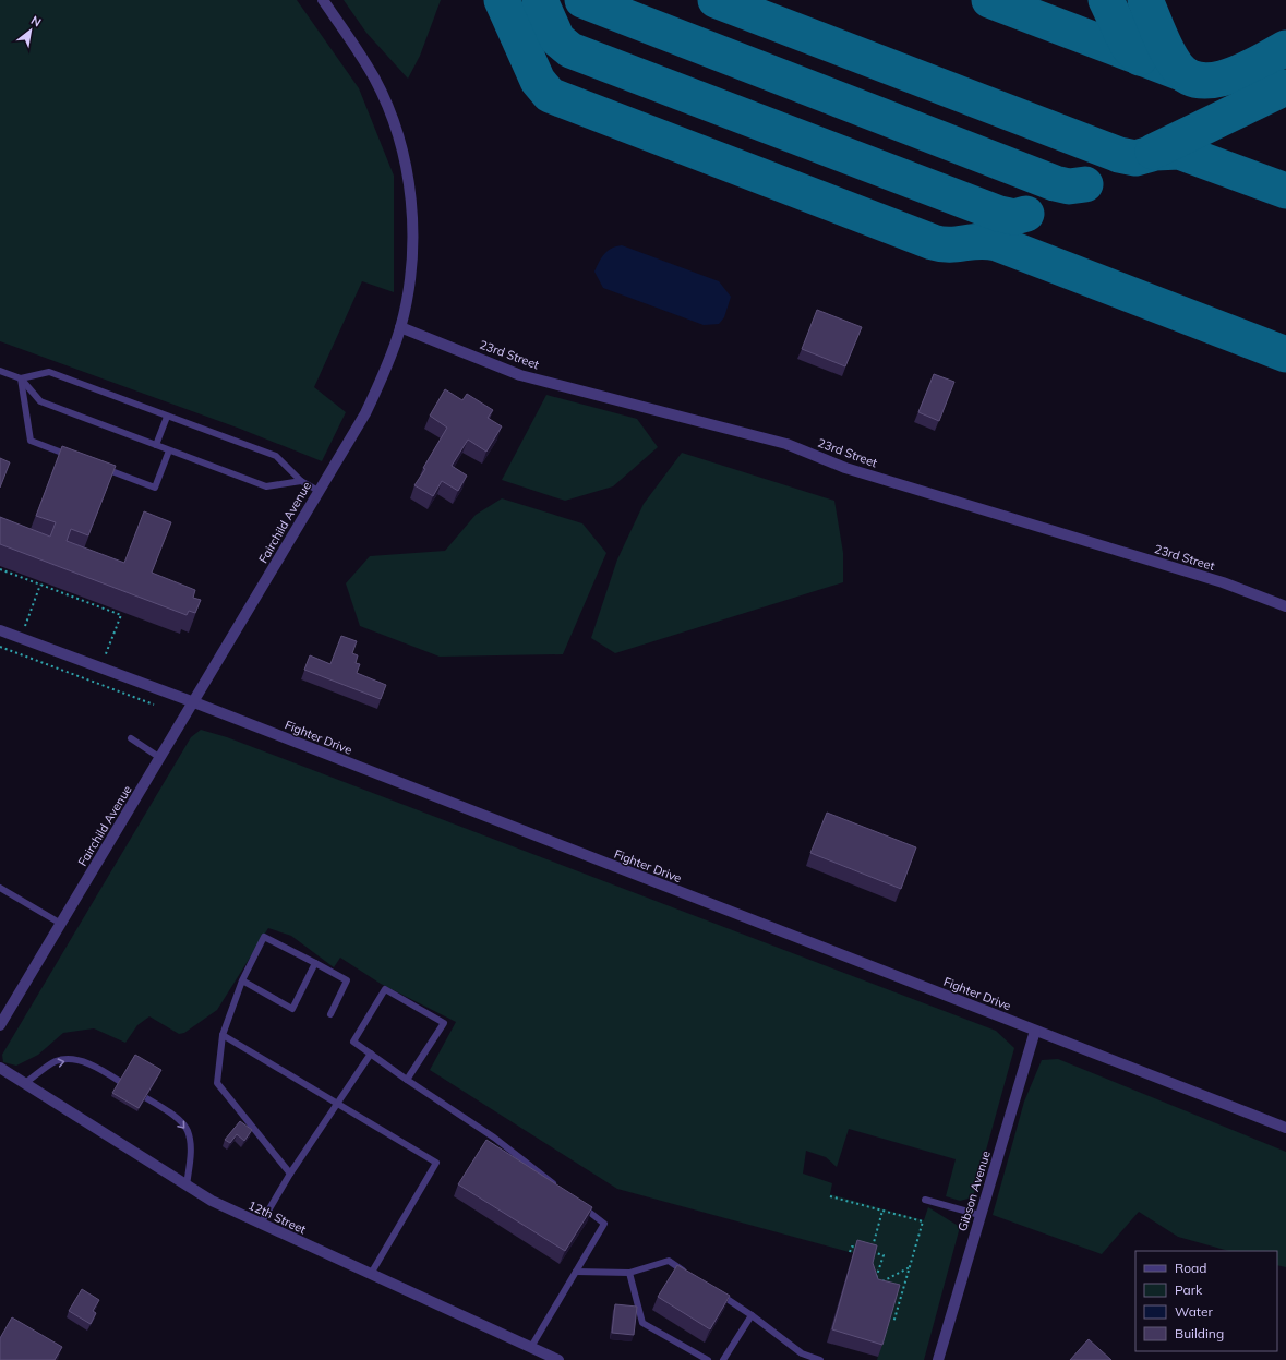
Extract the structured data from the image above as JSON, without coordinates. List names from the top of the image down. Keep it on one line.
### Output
{"streets":{"street":["23rd Street","Fairchild Avenue","Fighter Drive","Gibson Avenue","12th Street"]},"crossings":[["23rd Street","Fairchild Avenue"],["Fairchild Avenue","Fighter Drive"],["Fighter Drive","Gibson Avenue"]],"legend":["Road","Park","Water","Building"],"north":"top right"}
